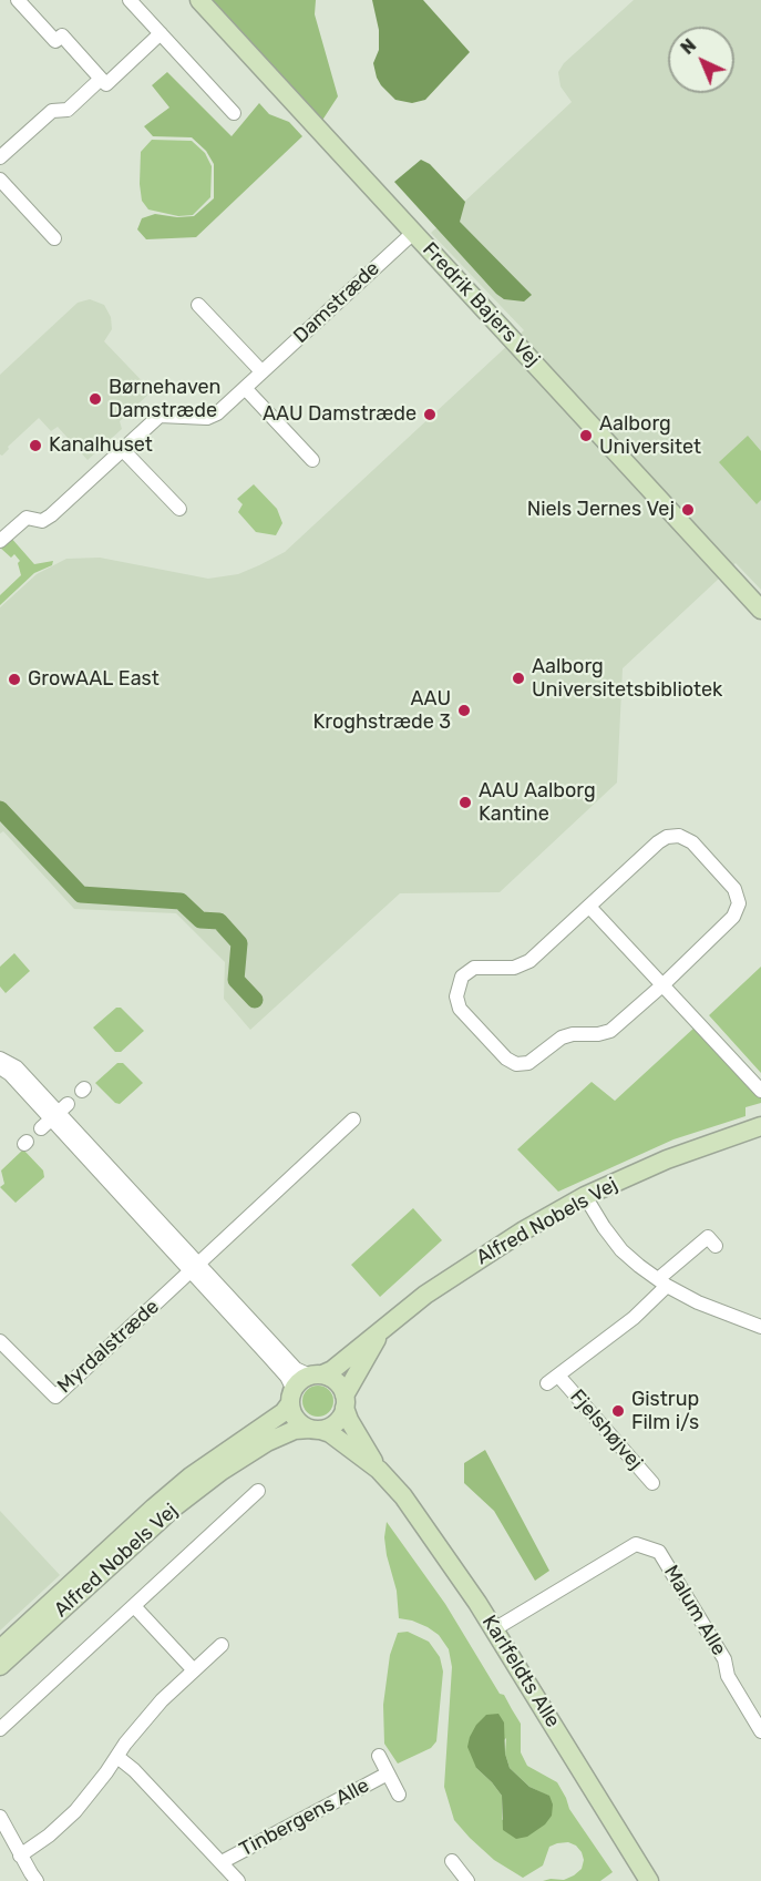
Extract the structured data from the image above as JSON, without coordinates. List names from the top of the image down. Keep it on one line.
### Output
{"streets":{"street":["Damstræde","Fredrik Bajers Vej","Alfred Nobels Vej","Myrdalstræde","Fjelshøjvej","Malum Alle","Karlfeldts Alle","Tinbergens Alle"]},"crossings":[["Damstræde","Fredrik Bajers Vej"],["Alfred Nobels Vej","Karlfeldts Alle"],["Malum Alle","Karlfeldts Alle"]],"places":["Børnehaven Damstræde","AAU Damstræde","Aalborg Universitet","Kanalhuset","Niels Jernes Vej","Aalborg Universitetsbibliotek","GrowAAL East","AAU Kroghstræde 3","AAU Aalborg Kantine","Gistrup Film i/s"],"north":"top left"}
